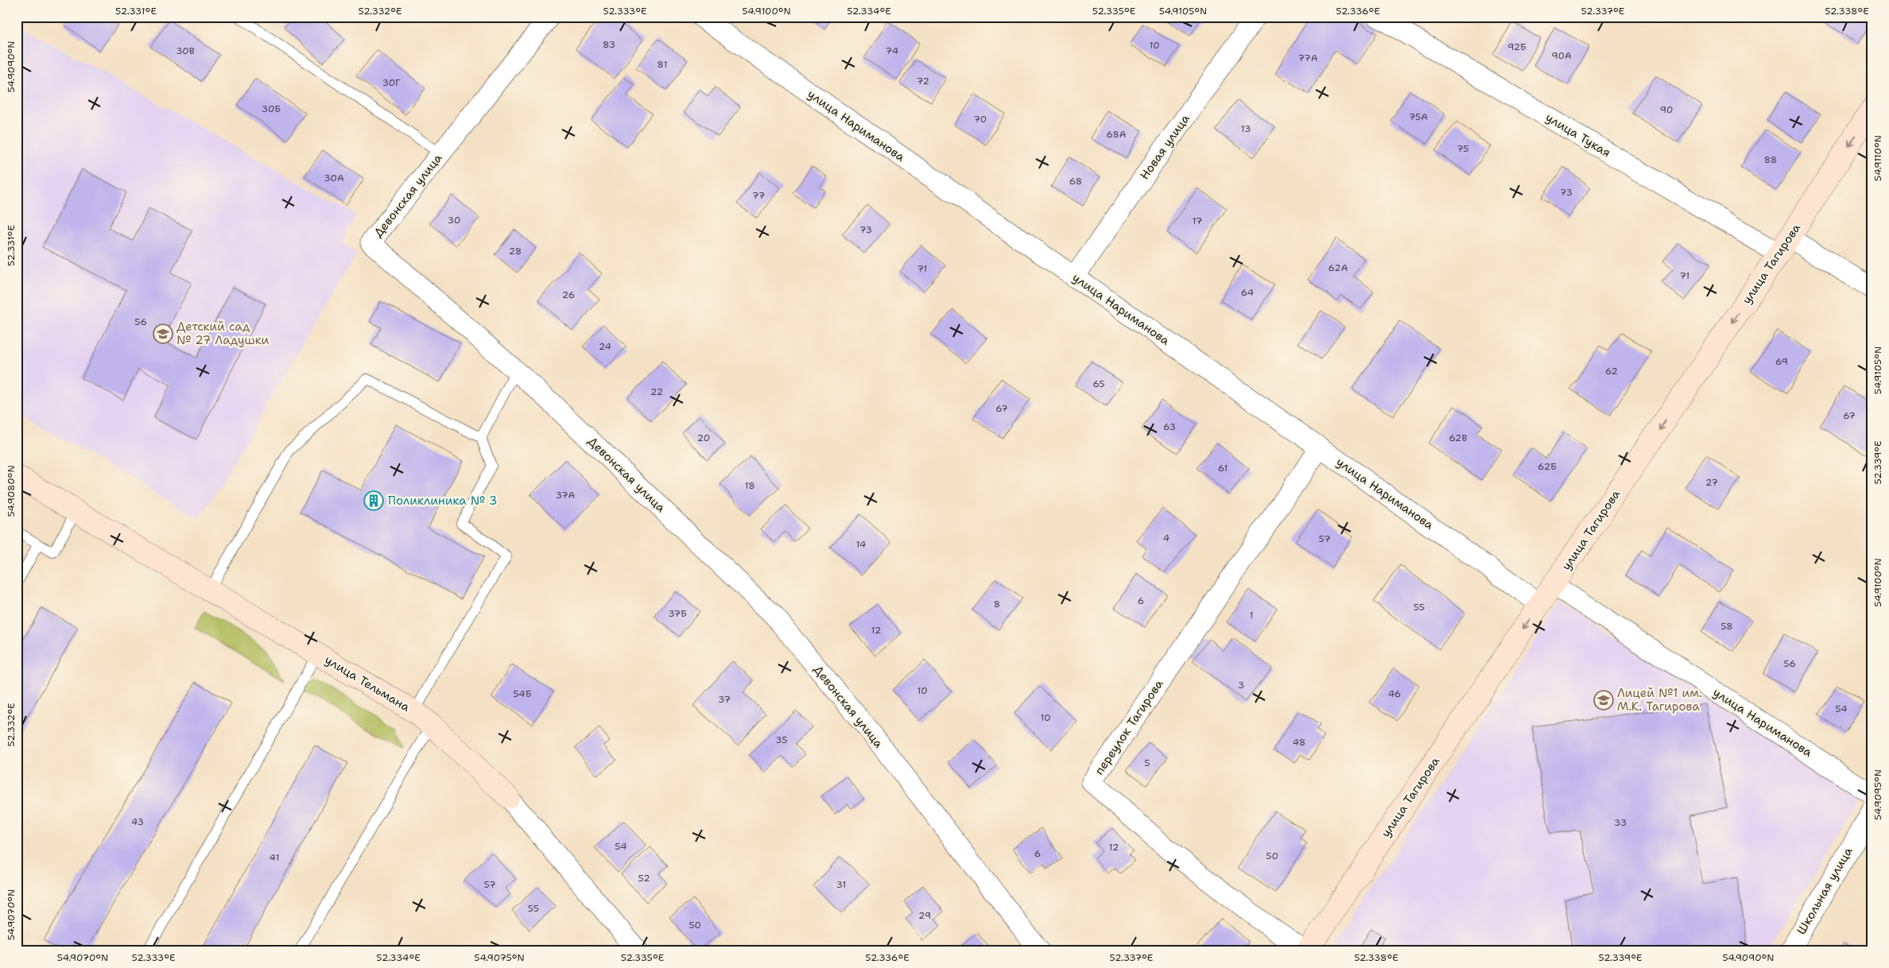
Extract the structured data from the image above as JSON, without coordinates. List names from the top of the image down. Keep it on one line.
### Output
{"streets":{"street":["улица Нариманова","улица Тукая","Новая улица","Девонская улица","улица Тагирова","улица Тельмана","переулок Тагирова","Школьная улица"]},"crossings":[["улица Нариманова","Новая улица"],["улица Нариманова","улица Тагирова"],["улица Нариманова","переулок Тагирова"],["улица Тукая","улица Тагирова"],["улица Тагирова","переулок Тагирова"]],"one_way":["улица Тагирова"],"places":{"school or university":["Детский сад № 27 Ладушки","Лицей №1 им. М.К. Тагирова"],"building":["Поликлиника № 3"]},"house_numbers":["83","10","92Б","30В","74","90А","77А","81","72","30Г","30Б","90","75А","70","13","68А","75","88","30А","68","73","77","30","17","73","28","62А","71","71","64","26","56","24","69","62","65","22","67","67","63","20","62В","62Б","61","27","18","37А","4","57","14","6","8","55","37Б","1","58","12","56","3","10","54Б","46","37","54","10","35","48","5","43","33","54","12","6","50","41","52","57","31","55","29","50"],"coordinates":["52.331°E","52.332°E","52.333°E","54.9100°N","52.334°E","52.335°E","54.9105°N","52.336°E","52.337°E","52.338°E","54.9090°N","54.9110°N","52.339°E","54.9080°N","54.9095°N","54.9070°N","54.9075°N"]}
